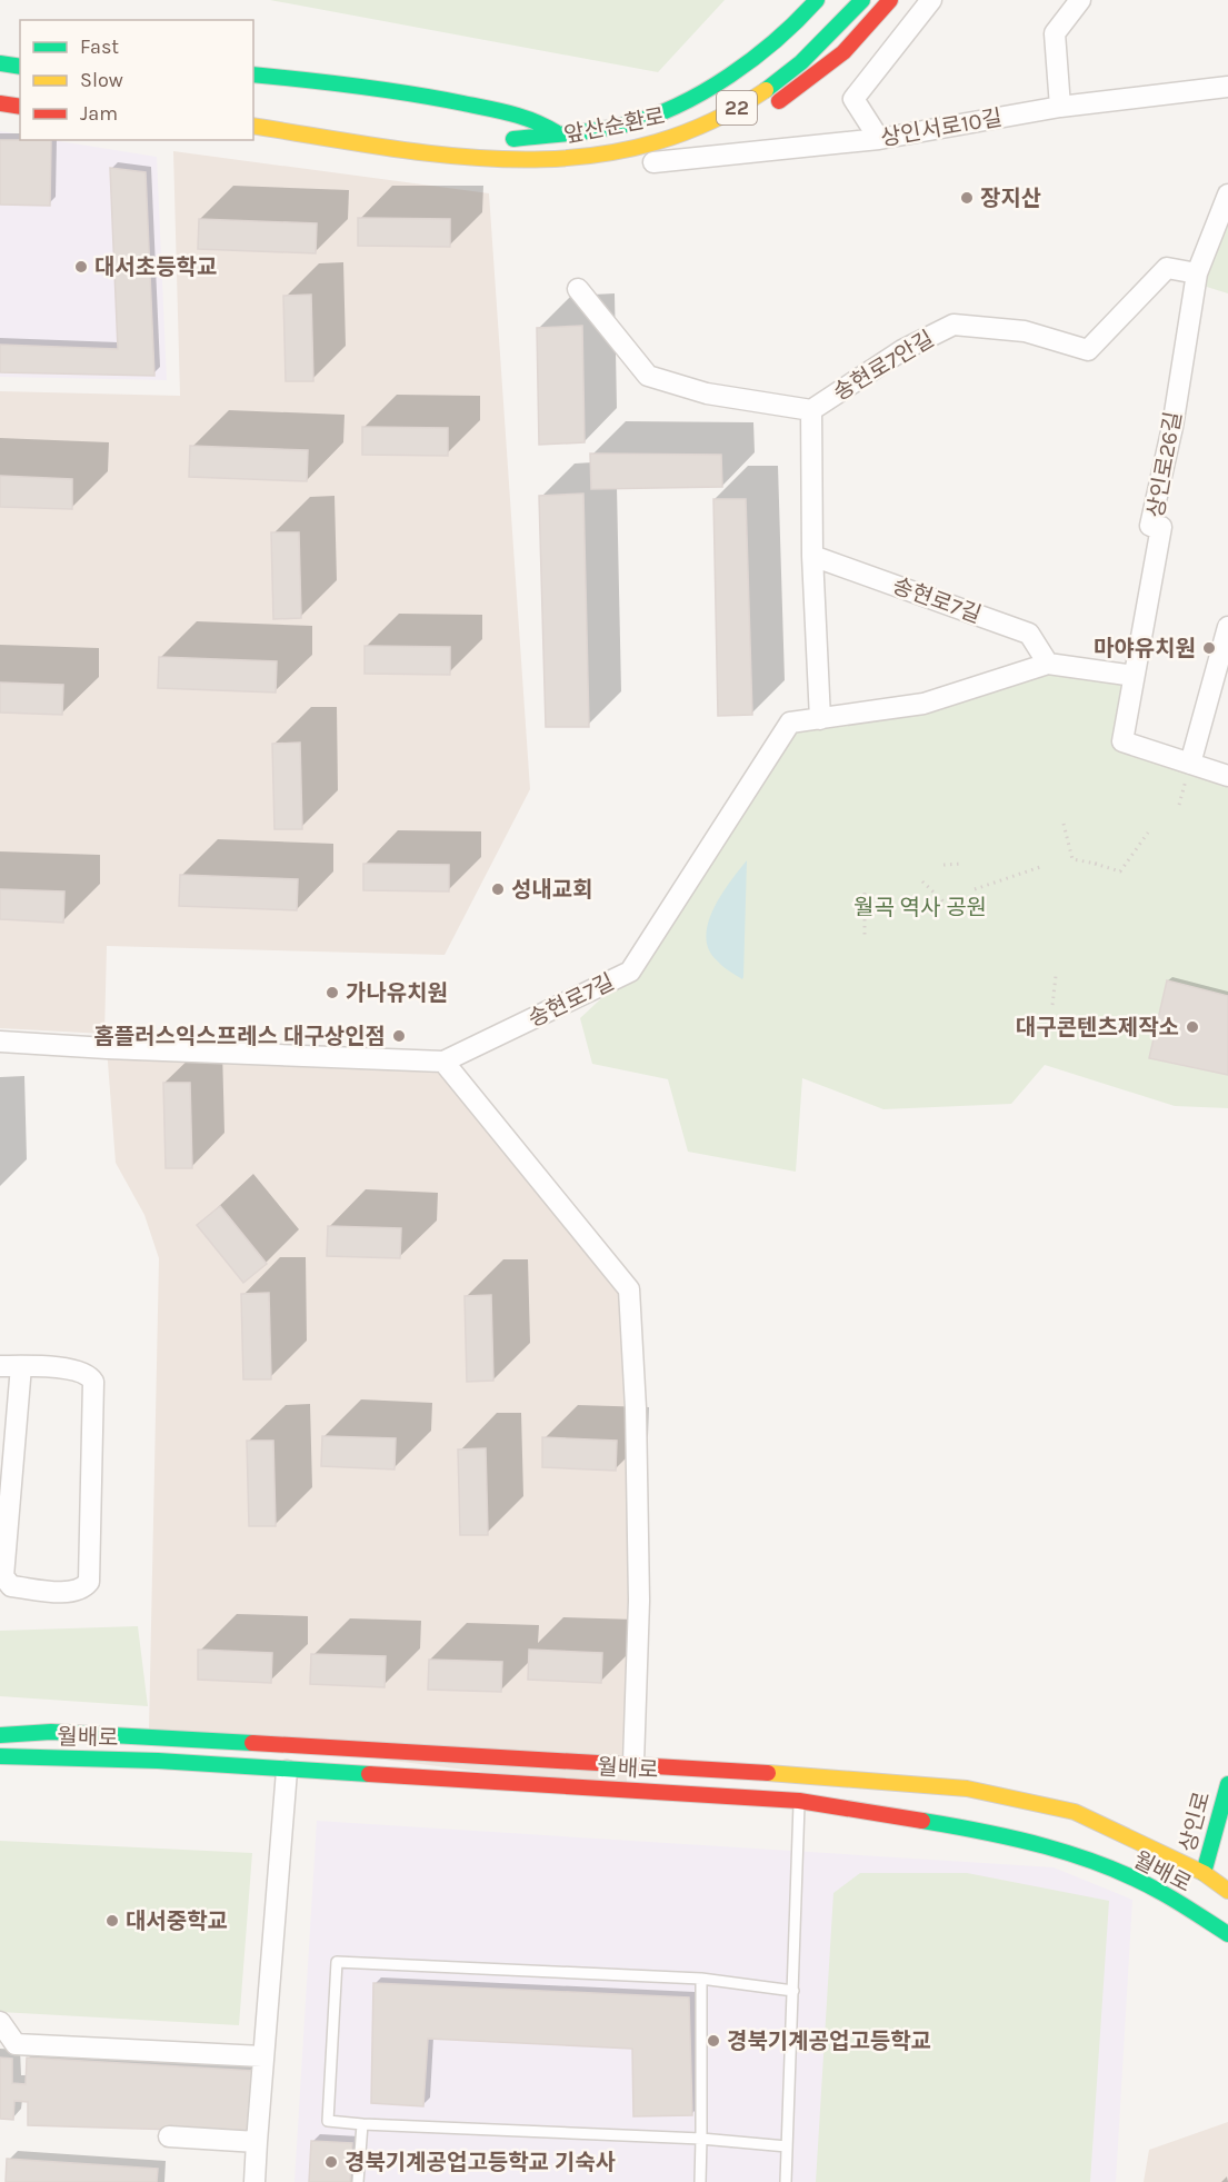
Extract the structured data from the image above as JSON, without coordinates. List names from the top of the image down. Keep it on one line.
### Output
{"streets":{"main road":["22","앞산순환로","월배로","상인로"],"street":["상인서로10길","송현로7안길","상인로26길","송현로7길"]},"crossings":[["송현로7안길","상인로26길"],["송현로7안길","송현로7길"],["상인로26길","송현로7길"],["월배로","상인로"]],"parks":["월곡 역사 공원"],"places":["장지산","대서초등학교","마야유치원","성내교회","가나유치원","대구콘텐츠제작소","홈플러스익스프레스 대구상인점","대서중학교","경북기계공업고등학교","경북기계공업고등학교 기숙사"],"legend":["Fast","Slow","Jam"]}
